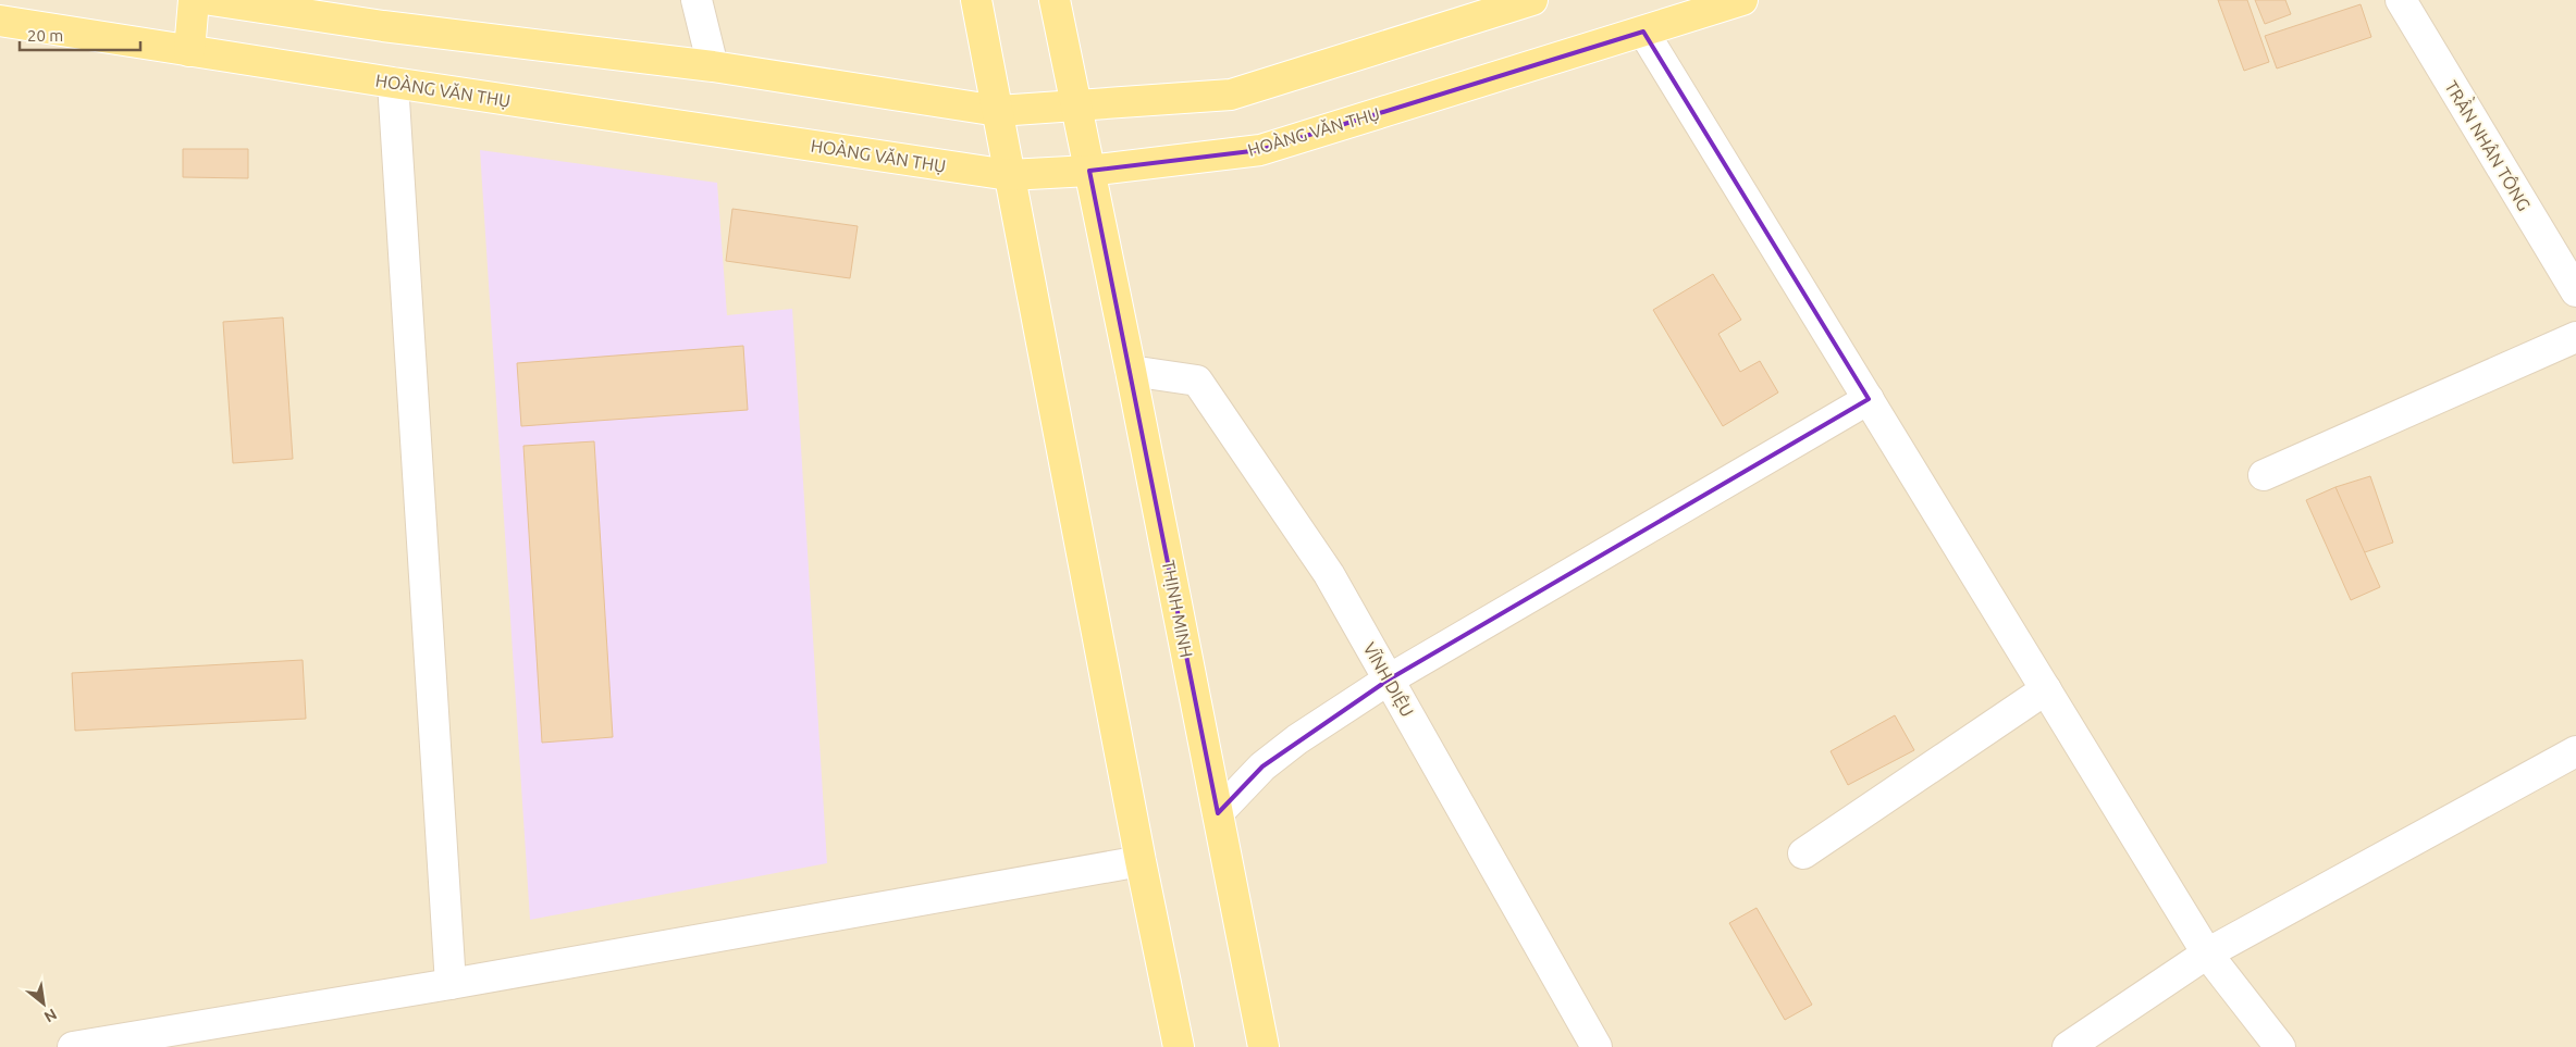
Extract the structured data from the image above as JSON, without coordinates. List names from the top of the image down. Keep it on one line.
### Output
{"streets":{"main road":["HOÀNG VĂN THỤ","THỊNH MINH"],"street":["TRẦN NHÂN TÔNG","VĨNH DIỆU"]},"crossings":[["HOÀNG VĂN THỤ","THỊNH MINH"],["THỊNH MINH","VĨNH DIỆU"]],"scale_bar":"20 m","north":"bottom right"}
